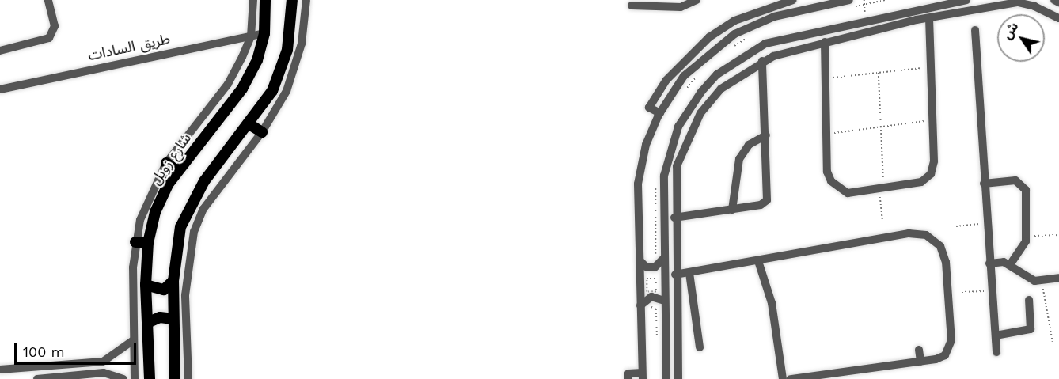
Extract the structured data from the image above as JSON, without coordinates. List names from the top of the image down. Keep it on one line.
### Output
{"streets":{"main road":["شارع زويل"],"street":["طريق السادات"]},"crossings":[["طريق السادات","شارع زويل"]],"scale_bar":"100 m","north":"top left"}
